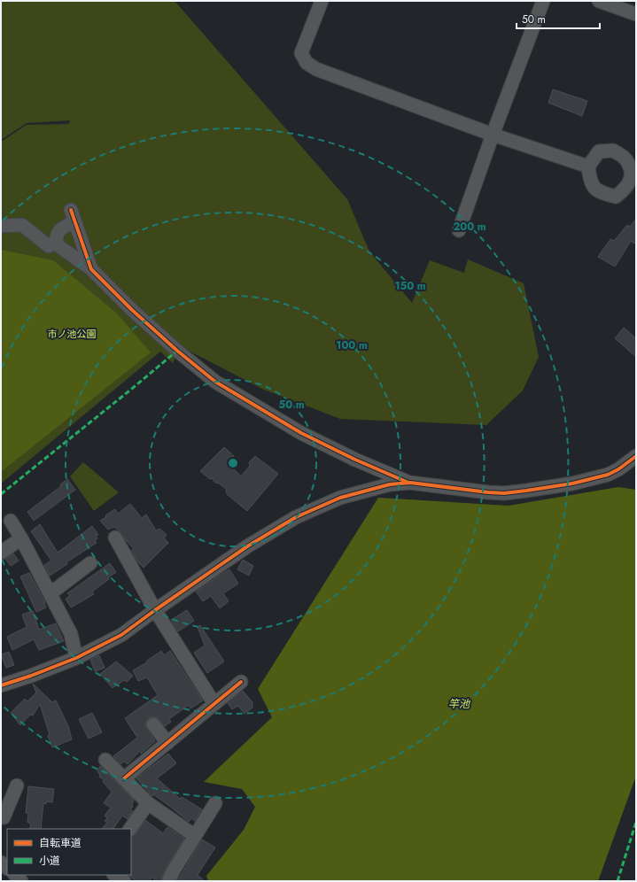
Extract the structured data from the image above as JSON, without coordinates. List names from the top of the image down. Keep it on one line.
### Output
{"water":["竿池"],"parks":["市ノ池公園"],"legend":["自転車道","小道"],"scale_bar":"50 m","rings":["200 m","150 m","100 m","50 m"]}
